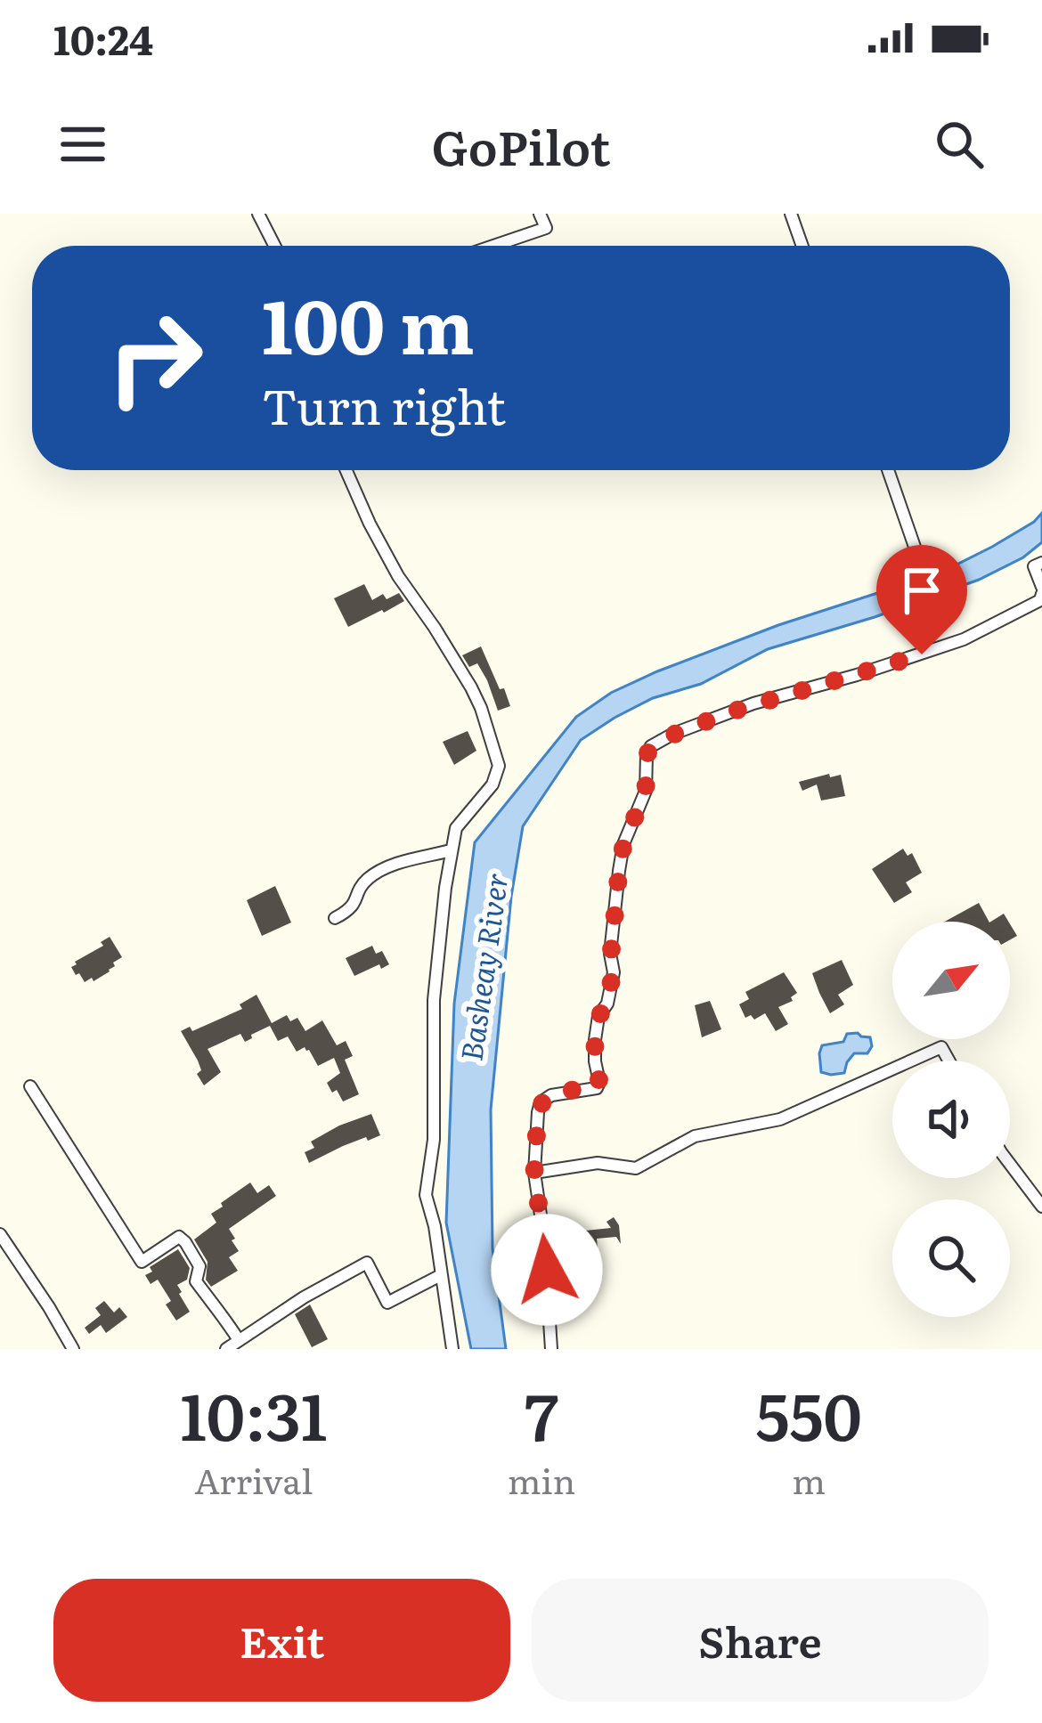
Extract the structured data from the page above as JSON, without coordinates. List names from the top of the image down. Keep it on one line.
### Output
{"water":["Basheay River"],"north":"top right","page":{"status":"10:24","header":"GoPilot","turn":["100 m","Turn right"],"eta":["10:31","Arrival","7","min","550","m"],"buttons":["Exit","Share"]}}
